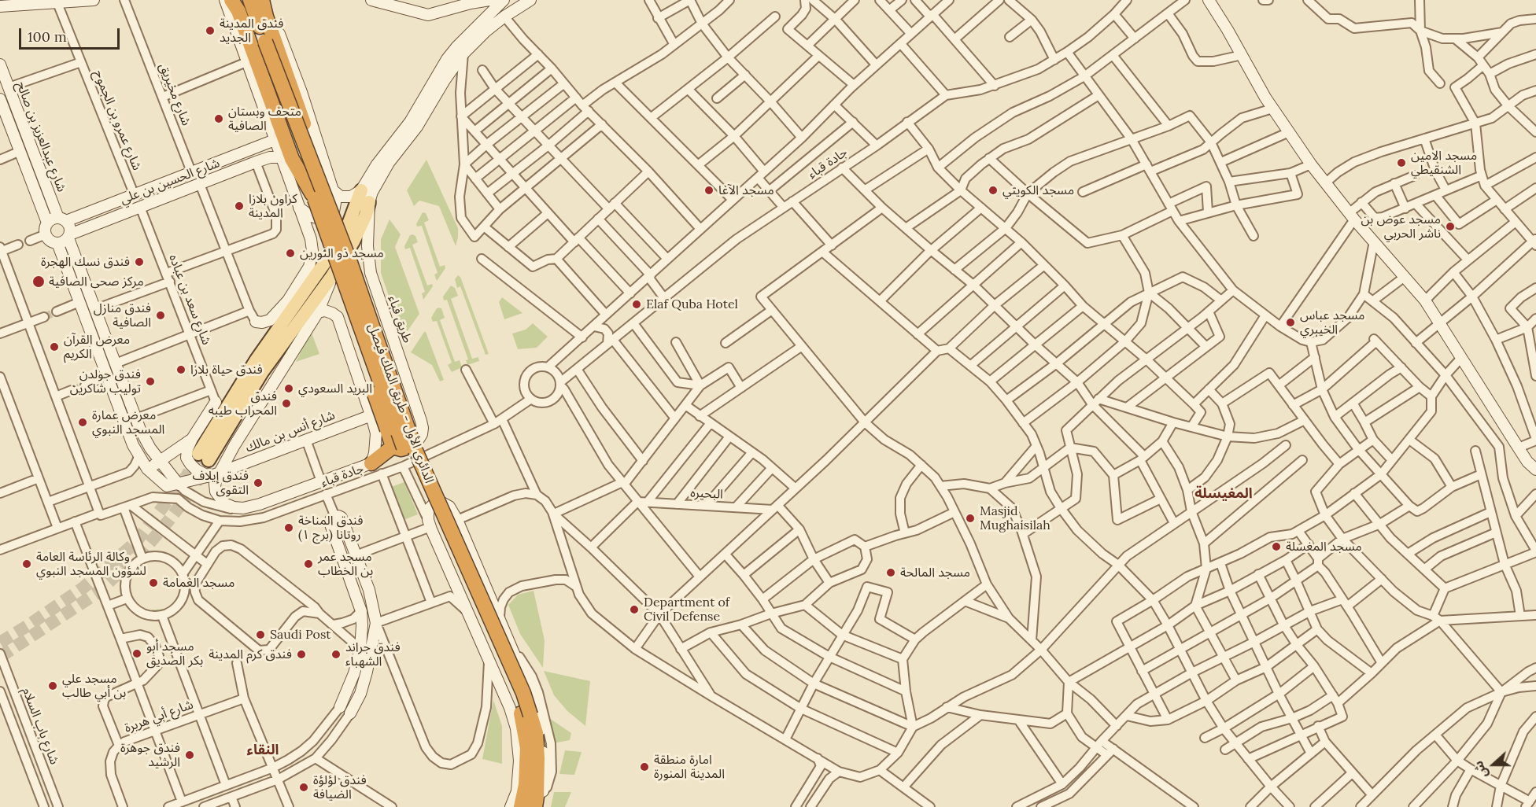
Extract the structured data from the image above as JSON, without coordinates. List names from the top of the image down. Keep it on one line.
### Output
{"streets":{"highway":["الدائري الأول - طريق الملك فيصل"],"main road":["شارع عبدالعزيز بن صالح","شارع الحسين بن علي","طريق قباء","شارع أنس بن مالك"],"street":["شارع مخيريق","شارع عمرو بن الجموح","جادة قباء","شارع سعد بن عباده","البحيره","شارع أبي هريرة","شارع باب السلام"]},"crossings":[["شارع مخيريق","شارع الحسين بن علي"],["شارع عمرو بن الجموح","شارع الحسين بن علي"],["شارع عبدالعزيز بن صالح","شارع الحسين بن علي"],["شارع عبدالعزيز بن صالح","شارع أنس بن مالك"],["شارع الحسين بن علي","شارع سعد بن عباده"]],"districts":["المغيسلة","النقاء"],"places":["فندق المدينة الجديد","متحف وبستان الصافية","مسجد الامين الشنقيطي","مسجد الآغا","مسجد الكويتي","كراون بلازا المدينة","مسجد عوض بن ناشر الحربي","مسجد ذو النورين","فندق نسك الهجرة","مركز صحى الصافية","Elaf Quba Hotel","فندق منازل الصافية","مسجد عباس الخيبري","معرض القرآن الكريم","فندق حیاة بلازا","فندق جولدن توليب شاكرين","البريد السعودي","فندق المحراب طيبه","معرض عمارة المسجد النبوي","فندق إيلاف التقوى","Masjid Mughaisilah","فندق المناخة روتانا (برج ١)","مسجد المغسلة","وكالة الرئاسة العامة لشؤون المسجد النبوي","مسجد عمر بن الخطاب","مسجد المالحة","مسجد الغمامة","Department of Civil Defense","Saudi Post","مسجد أبو بكر الصديق","فندق كرم المدينة","فندق جراند الشهباء","مسجد علي بن أبي طالب","فندق جوهرة الرشيد","امارة منطقة المدينة المنورة","فندق لؤلؤة الضيافة"],"scale_bar":"100 m","north":"left"}
